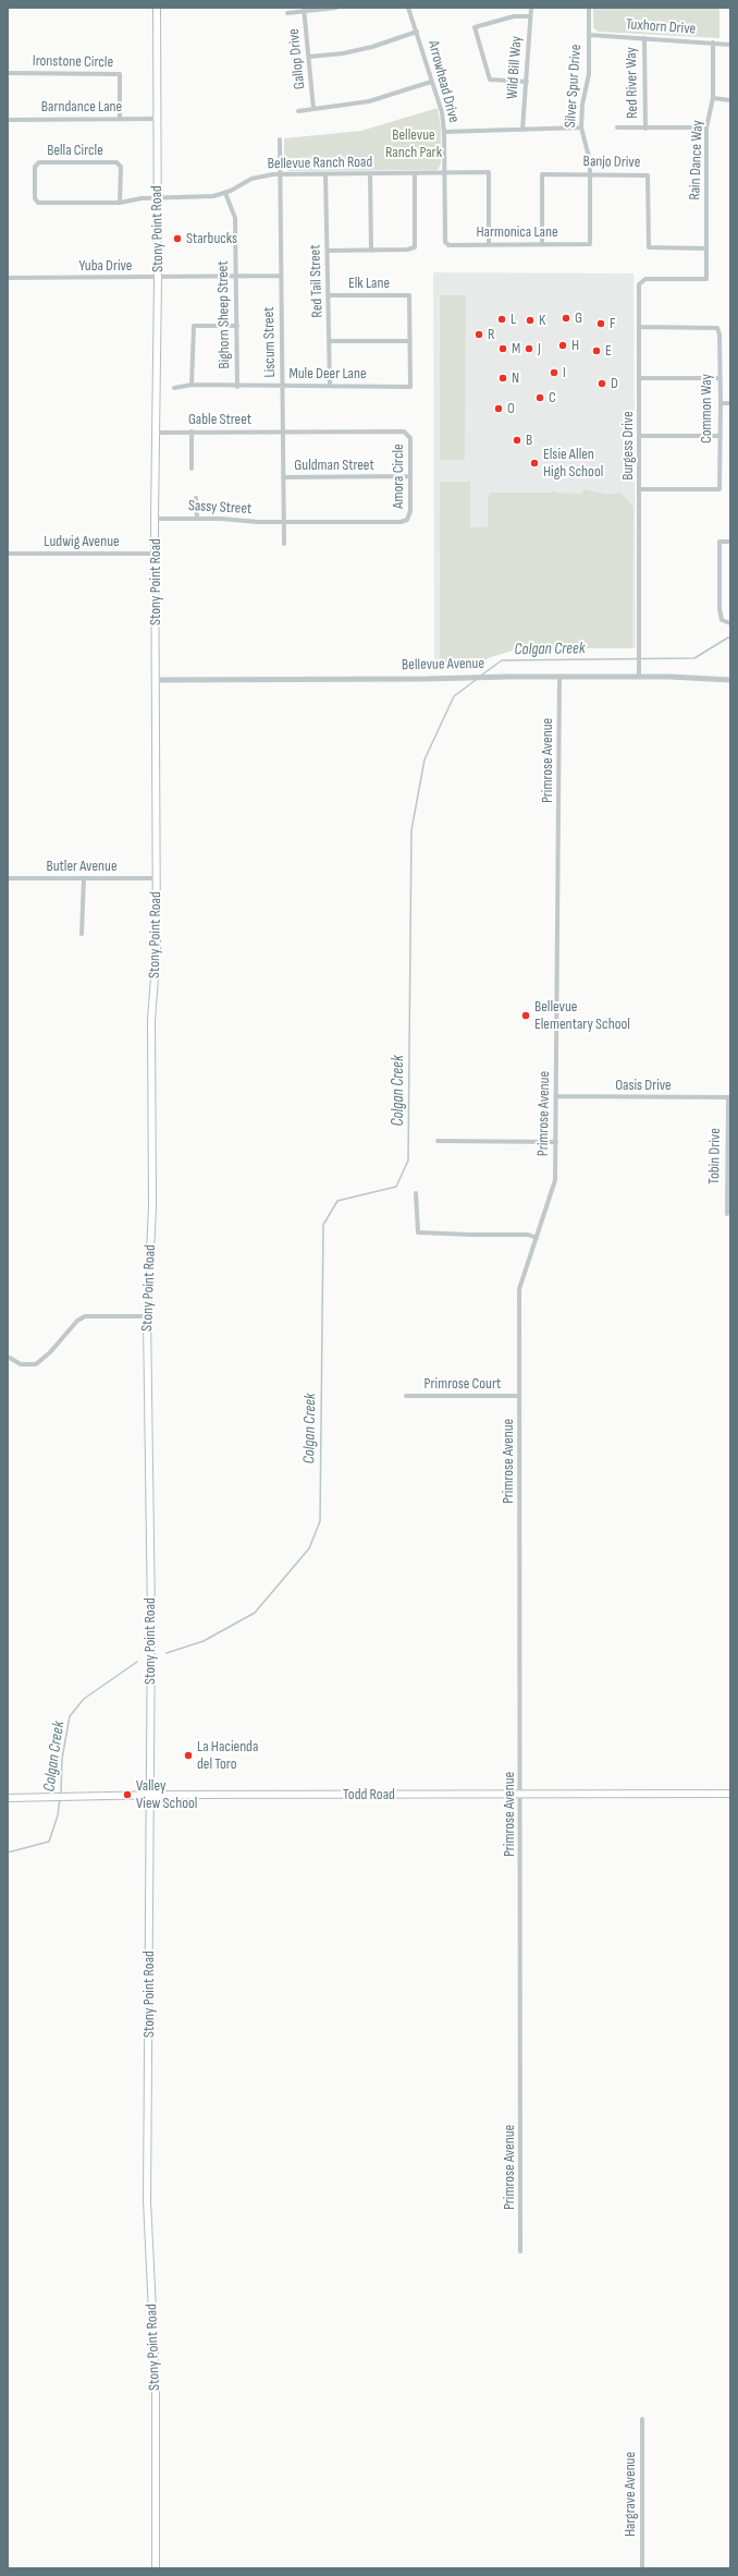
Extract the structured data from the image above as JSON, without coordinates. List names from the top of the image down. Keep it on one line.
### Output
{"streets":{"main road":["Stony Point Road","Todd Road"],"street":["Tuxhorn Drive","Gallop Drive","Ironstone Circle","Wild Bill Way","Arrowhead Drive","Red River Way","Silver Spur Drive","Barndance Lane","Bella Circle","Rain Dance Way","Banjo Drive","Bellevue Ranch Road","Harmonica Lane","Yuba Drive","Red Tail Street","Elk Lane","Bighorn Sheep Street","Liscum Street","Mule Deer Lane","Common Way","Gable Street","Burgess Drive","Guldman Street","Amora Circle","Sassy Street","Ludwig Avenue","Bellevue Avenue","Primrose Avenue","Butler Avenue","Oasis Drive","Tobin Drive","Primrose Court","Hargrave Avenue"]},"crossings":[["Tuxhorn Drive","Red River Way"],["Tuxhorn Drive","Silver Spur Drive"],["Tuxhorn Drive","Rain Dance Way"],["Ironstone Circle","Barndance Lane"],["Arrowhead Drive","Bellevue Ranch Road"],["Arrowhead Drive","Harmonica Lane"],["Silver Spur Drive","Banjo Drive"],["Silver Spur Drive","Harmonica Lane"],["Barndance Lane","Stony Point Road"],["Bella Circle","Bellevue Ranch Road"],["Bella Circle","Stony Point Road"],["Rain Dance Way","Banjo Drive"],["Rain Dance Way","Burgess Drive"],["Banjo Drive","Harmonica Lane"],["Bellevue Ranch Road","Stony Point Road"],["Bellevue Ranch Road","Harmonica Lane"],["Bellevue Ranch Road","Red Tail Street"],["Bellevue Ranch Road","Bighorn Sheep Street"],["Bellevue Ranch Road","Liscum Street"],["Stony Point Road","Yuba Drive"],["Stony Point Road","Gable Street"],["Stony Point Road","Sassy Street"],["Stony Point Road","Ludwig Avenue"],["Stony Point Road","Bellevue Avenue"],["Stony Point Road","Butler Avenue"],["Stony Point Road","Todd Road"],["Yuba Drive","Bighorn Sheep Street"],["Yuba Drive","Liscum Street"],["Red Tail Street","Elk Lane"],["Red Tail Street","Mule Deer Lane"],["Elk Lane","Mule Deer Lane"],["Bighorn Sheep Street","Mule Deer Lane"],["Liscum Street","Mule Deer Lane"],["Liscum Street","Gable Street"],["Liscum Street","Guldman Street"],["Liscum Street","Amora Circle"],["Liscum Street","Sassy Street"],["Common Way","Burgess Drive"],["Gable Street","Amora Circle"],["Burgess Drive","Bellevue Avenue"],["Guldman Street","Amora Circle"],["Amora Circle","Sassy Street"],["Bellevue Avenue","Primrose Avenue"],["Primrose Avenue","Oasis Drive"],["Primrose Avenue","Primrose Court"],["Primrose Avenue","Todd Road"],["Oasis Drive","Tobin Drive"]],"water":["Colgan Creek"],"parks":["Bellevue Ranch Park"],"places":["Starbucks","G","L","K","F","R","H","M","J","E","I","N","D","C","O","B","Elsie Allen High School","Bellevue Elementary School","La Hacienda del Toro","Valley View School"]}
